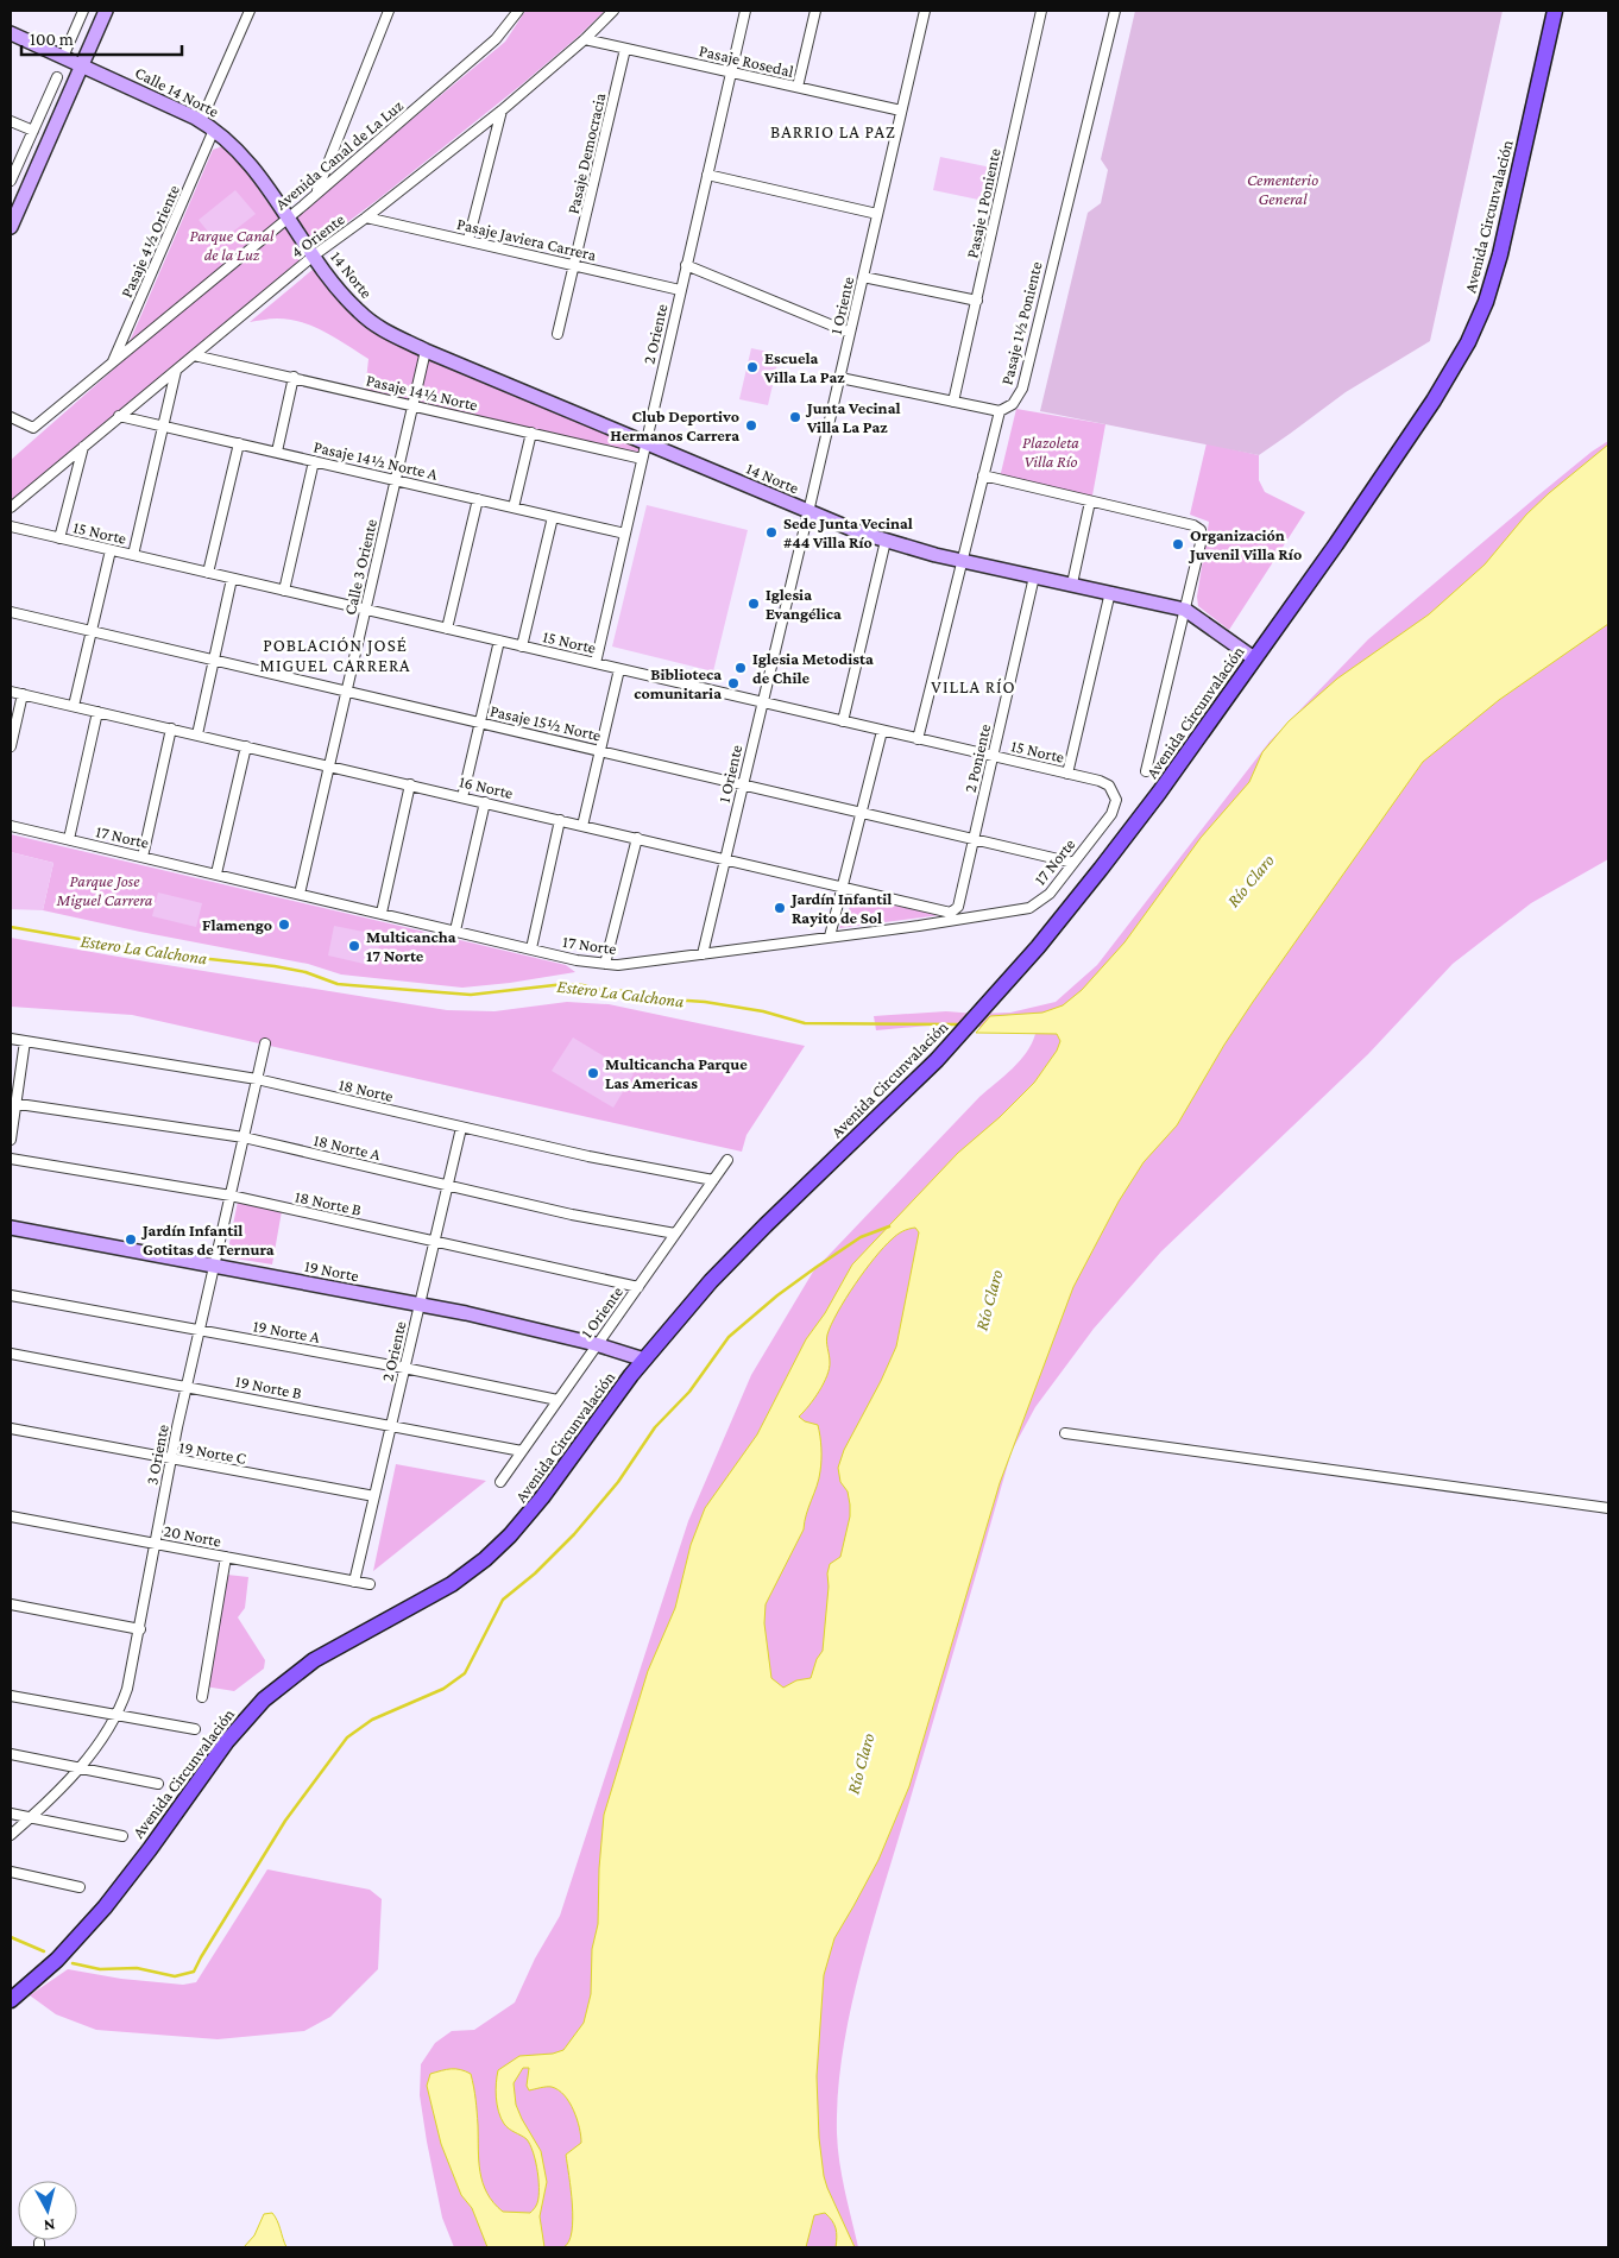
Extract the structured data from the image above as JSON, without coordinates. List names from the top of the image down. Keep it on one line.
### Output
{"streets":{"main road":["Avenida Circunvalación"],"street":["Pasaje Rosedal","Calle 14 Norte","Pasaje Democracia","Avenida Canal de La Luz","Pasaje 1 Poniente","4 Oriente","Pasaje Javiera Carrera","Pasaje 4½ Oriente","14 Norte","1 Oriente","Pasaje 1½ Poniente","2 Oriente","Pasaje 14½ Norte","Pasaje 14½ Norte A","15 Norte","Calle 3 Oriente","Pasaje 15½ Norte","2 Poniente","16 Norte","17 Norte","18 Norte","18 Norte A","18 Norte B","19 Norte","19 Norte A","19 Norte B","19 Norte C","3 Oriente","20 Norte"]},"crossings":[["Pasaje Rosedal","Pasaje Democracia"],["Pasaje Rosedal","4 Oriente"],["Pasaje Rosedal","1 Oriente"],["Pasaje Rosedal","2 Oriente"],["Calle 14 Norte","Avenida Canal de La Luz"],["Calle 14 Norte","4 Oriente"],["Calle 14 Norte","Pasaje 4½ Oriente"],["Calle 14 Norte","14 Norte"],["Pasaje Democracia","Pasaje Javiera Carrera"],["Avenida Canal de La Luz","Pasaje 4½ Oriente"],["Avenida Circunvalación","14 Norte"],["Avenida Circunvalación","19 Norte"],["4 Oriente","Pasaje Javiera Carrera"],["4 Oriente","14 Norte"],["4 Oriente","Pasaje 14½ Norte"],["4 Oriente","Pasaje 14½ Norte A"],["Pasaje Javiera Carrera","2 Oriente"],["14 Norte","1 Oriente"],["14 Norte","2 Oriente"],["14 Norte","Calle 3 Oriente"],["14 Norte","2 Poniente"],["1 Oriente","15 Norte"],["1 Oriente","Pasaje 15½ Norte"],["1 Oriente","16 Norte"],["1 Oriente","17 Norte"],["1 Oriente","18 Norte"],["1 Oriente","18 Norte A"],["1 Oriente","18 Norte B"],["1 Oriente","19 Norte"],["1 Oriente","19 Norte A"],["1 Oriente","19 Norte B"],["2 Oriente","Pasaje 14½ Norte"],["2 Oriente","Pasaje 14½ Norte A"],["2 Oriente","15 Norte"],["2 Oriente","18 Norte"],["2 Oriente","18 Norte A"],["2 Oriente","18 Norte B"],["2 Oriente","19 Norte"],["2 Oriente","19 Norte A"],["2 Oriente","19 Norte B"],["2 Oriente","19 Norte C"],["2 Oriente","20 Norte"],["Pasaje 14½ Norte","Calle 3 Oriente"],["Pasaje 14½ Norte A","Calle 3 Oriente"],["15 Norte","Calle 3 Oriente"],["15 Norte","2 Poniente"],["15 Norte","17 Norte"],["Calle 3 Oriente","Pasaje 15½ Norte"],["Calle 3 Oriente","16 Norte"],["Calle 3 Oriente","17 Norte"],["Pasaje 15½ Norte","2 Poniente"],["Pasaje 15½ Norte","17 Norte"],["2 Poniente","16 Norte"],["18 Norte","3 Oriente"],["18 Norte A","3 Oriente"],["18 Norte B","3 Oriente"],["19 Norte","3 Oriente"],["19 Norte A","3 Oriente"],["19 Norte B","3 Oriente"],["19 Norte C","3 Oriente"],["3 Oriente","20 Norte"]],"districts":["BARRIO LA PAZ","POBLACIÓN JOSÉ MIGUEL CARRERA","VILLA RÍO"],"water":["Río Claro","Estero La Calchona"],"parks":["Cementerio General","Parque Canal de la Luz","Plazoleta Villa Río","Parque Jose Miguel Carrera"],"places":["Escuela Villa La Paz","Junta Vecinal Villa La Paz","Club Deportivo Hermanos Carrera","Sede Junta Vecinal #44 Villa Río","Organización Juvenil Villa Río","Iglesia Evangélica","Iglesia Metodista de Chile","Biblioteca comunitaria","Jardín Infantil Rayito de Sol","Flamengo","Multicancha 17 Norte","Multicancha Parque Las Americas","Jardín Infantil Gotitas de Ternura"],"scale_bar":"100 m","north":"bottom"}
